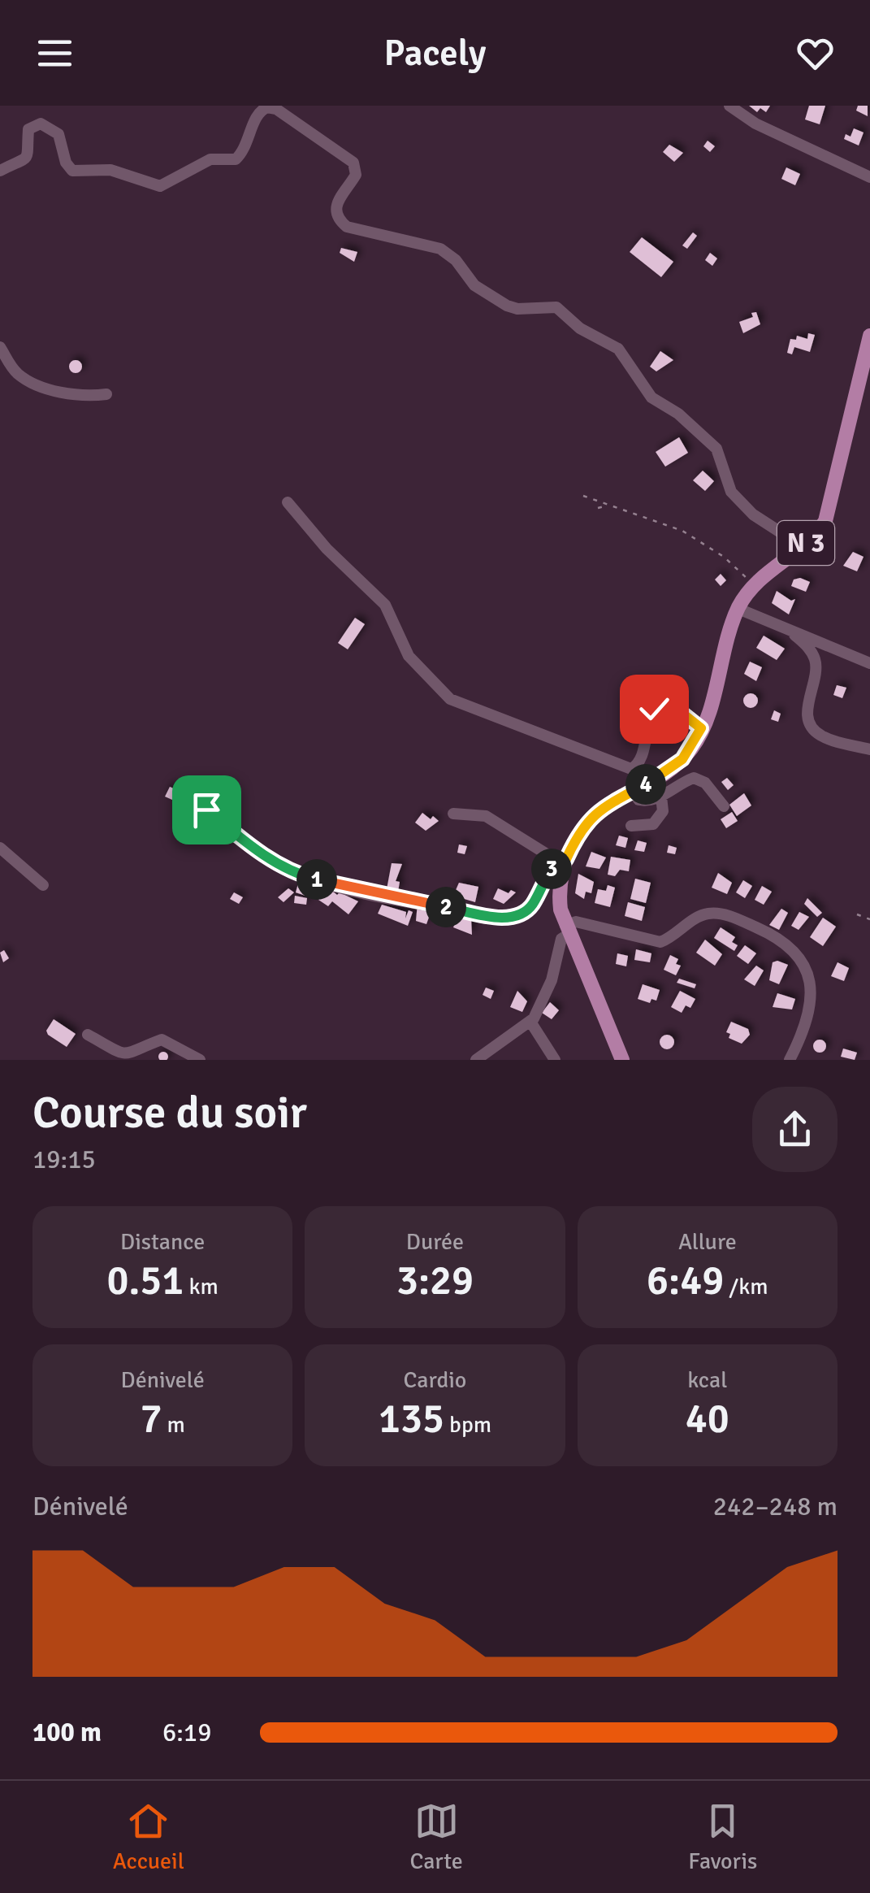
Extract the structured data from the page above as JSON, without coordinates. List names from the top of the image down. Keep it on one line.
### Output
{"streets":{"main road":["N 3"]},"page":{"header":"Pacely","pins":["4","3","1","2"],"heading":["Course du soir","19:15"],"stats":[["Distance","0.51 km"],["Durée","3:29"],["Allure","6:49 /km"],["Dénivelé","7 m"],["Cardio","135 bpm"],["kcal","40"]],"chart":["Dénivelé","242–248 m"],"list":[{"name":"100 m","note":"6:19"}],"tabs":["Accueil","Carte","Favoris"]}}
